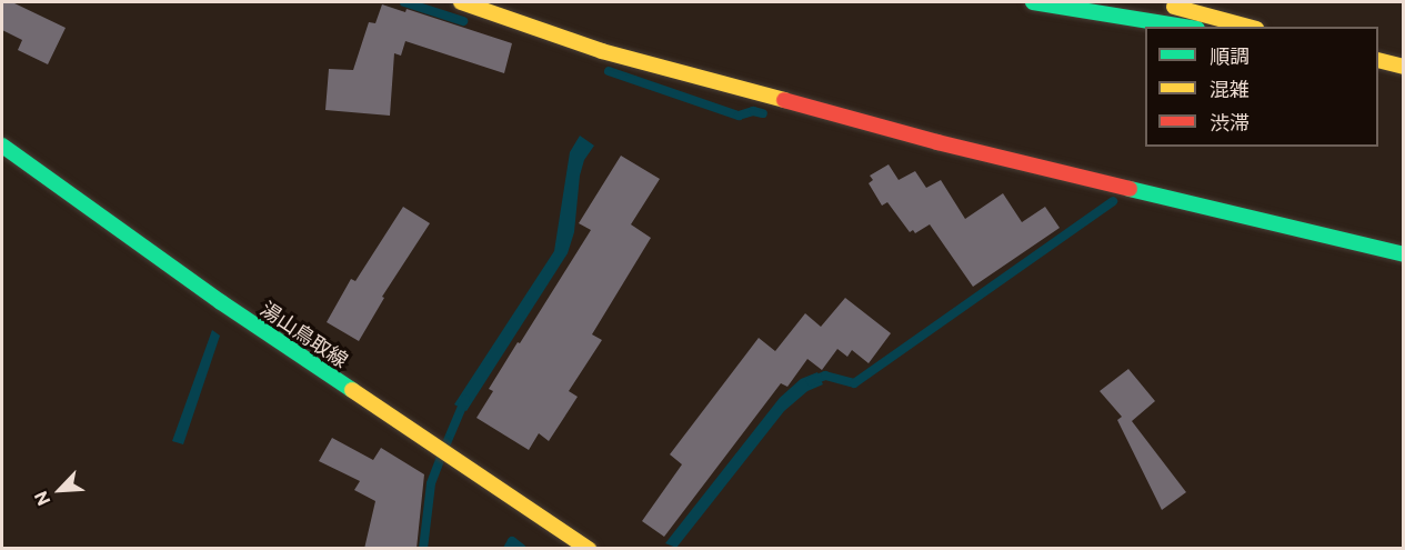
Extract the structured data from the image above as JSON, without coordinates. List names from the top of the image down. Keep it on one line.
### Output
{"streets":{"main road":["湯山鳥取線"]},"legend":["順調","混雑","渋滞"],"north":"bottom left"}
